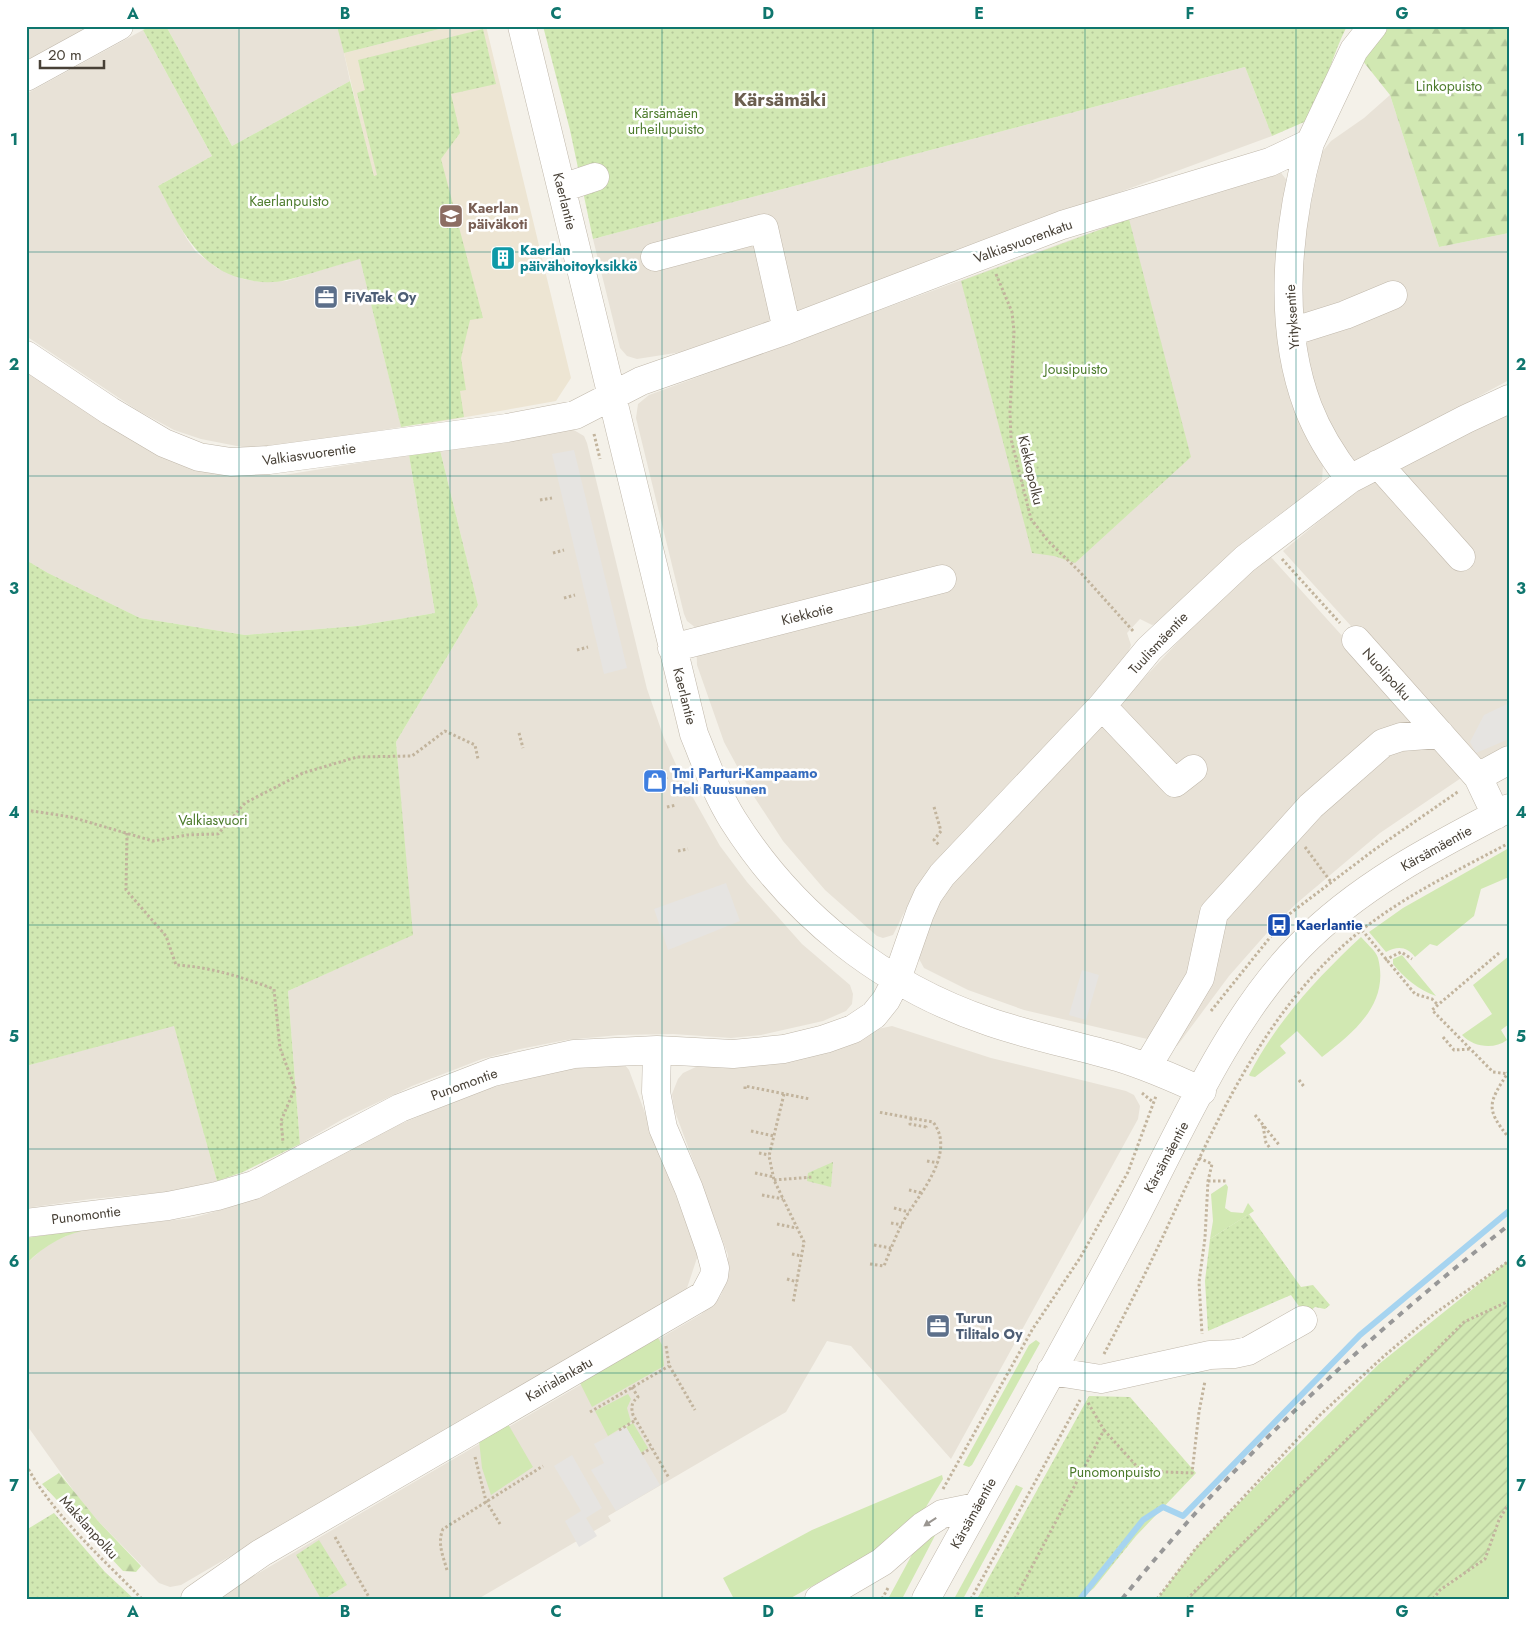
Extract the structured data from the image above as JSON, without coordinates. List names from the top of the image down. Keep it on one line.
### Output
{"streets":{"street":["Kaerlantie","Valkiasvuorenkatu","Yrityksentie","Valkiasvuorentie","Kiekkotie","Tuulismäentie","Nuolipolku","Kärsämäentie","Punomontie","Kairialankatu"],"path":["Kiekkopolku","Makslanpolku"]},"crossings":[["Kaerlantie","Valkiasvuorenkatu"],["Kaerlantie","Valkiasvuorentie"],["Kaerlantie","Kiekkotie"],["Kaerlantie","Tuulismäentie"],["Kaerlantie","Kärsämäentie"],["Kaerlantie","Punomontie"],["Valkiasvuorenkatu","Yrityksentie"],["Valkiasvuorenkatu","Valkiasvuorentie"],["Valkiasvuorenkatu","Kiekkopolku"],["Yrityksentie","Tuulismäentie"],["Kiekkopolku","Tuulismäentie"],["Tuulismäentie","Nuolipolku"],["Tuulismäentie","Punomontie"],["Nuolipolku","Kärsämäentie"],["Punomontie","Kairialankatu"]],"districts":["Kärsämäki"],"parks":["Linkopuisto","Kärsämäen urheilupuisto","Kaerlanpuisto","Jousipuisto","Valkiasvuori","Punomonpuisto"],"places":{"school or university":["Kaerlan päiväkoti"],"building":["Kaerlan päivähoitoyksikkö"],"office":["FiVaTek Oy","Turun Tilitalo Oy"],"shop":["Tmi Parturi-Kampaamo Heli Ruusunen"],"bus stop":["Kaerlantie"]},"scale_bar":"20 m","grid":{"columns":["A","B","C","D","E","F","G"],"rows":["1","2","3","4","5","6","7"]}}
